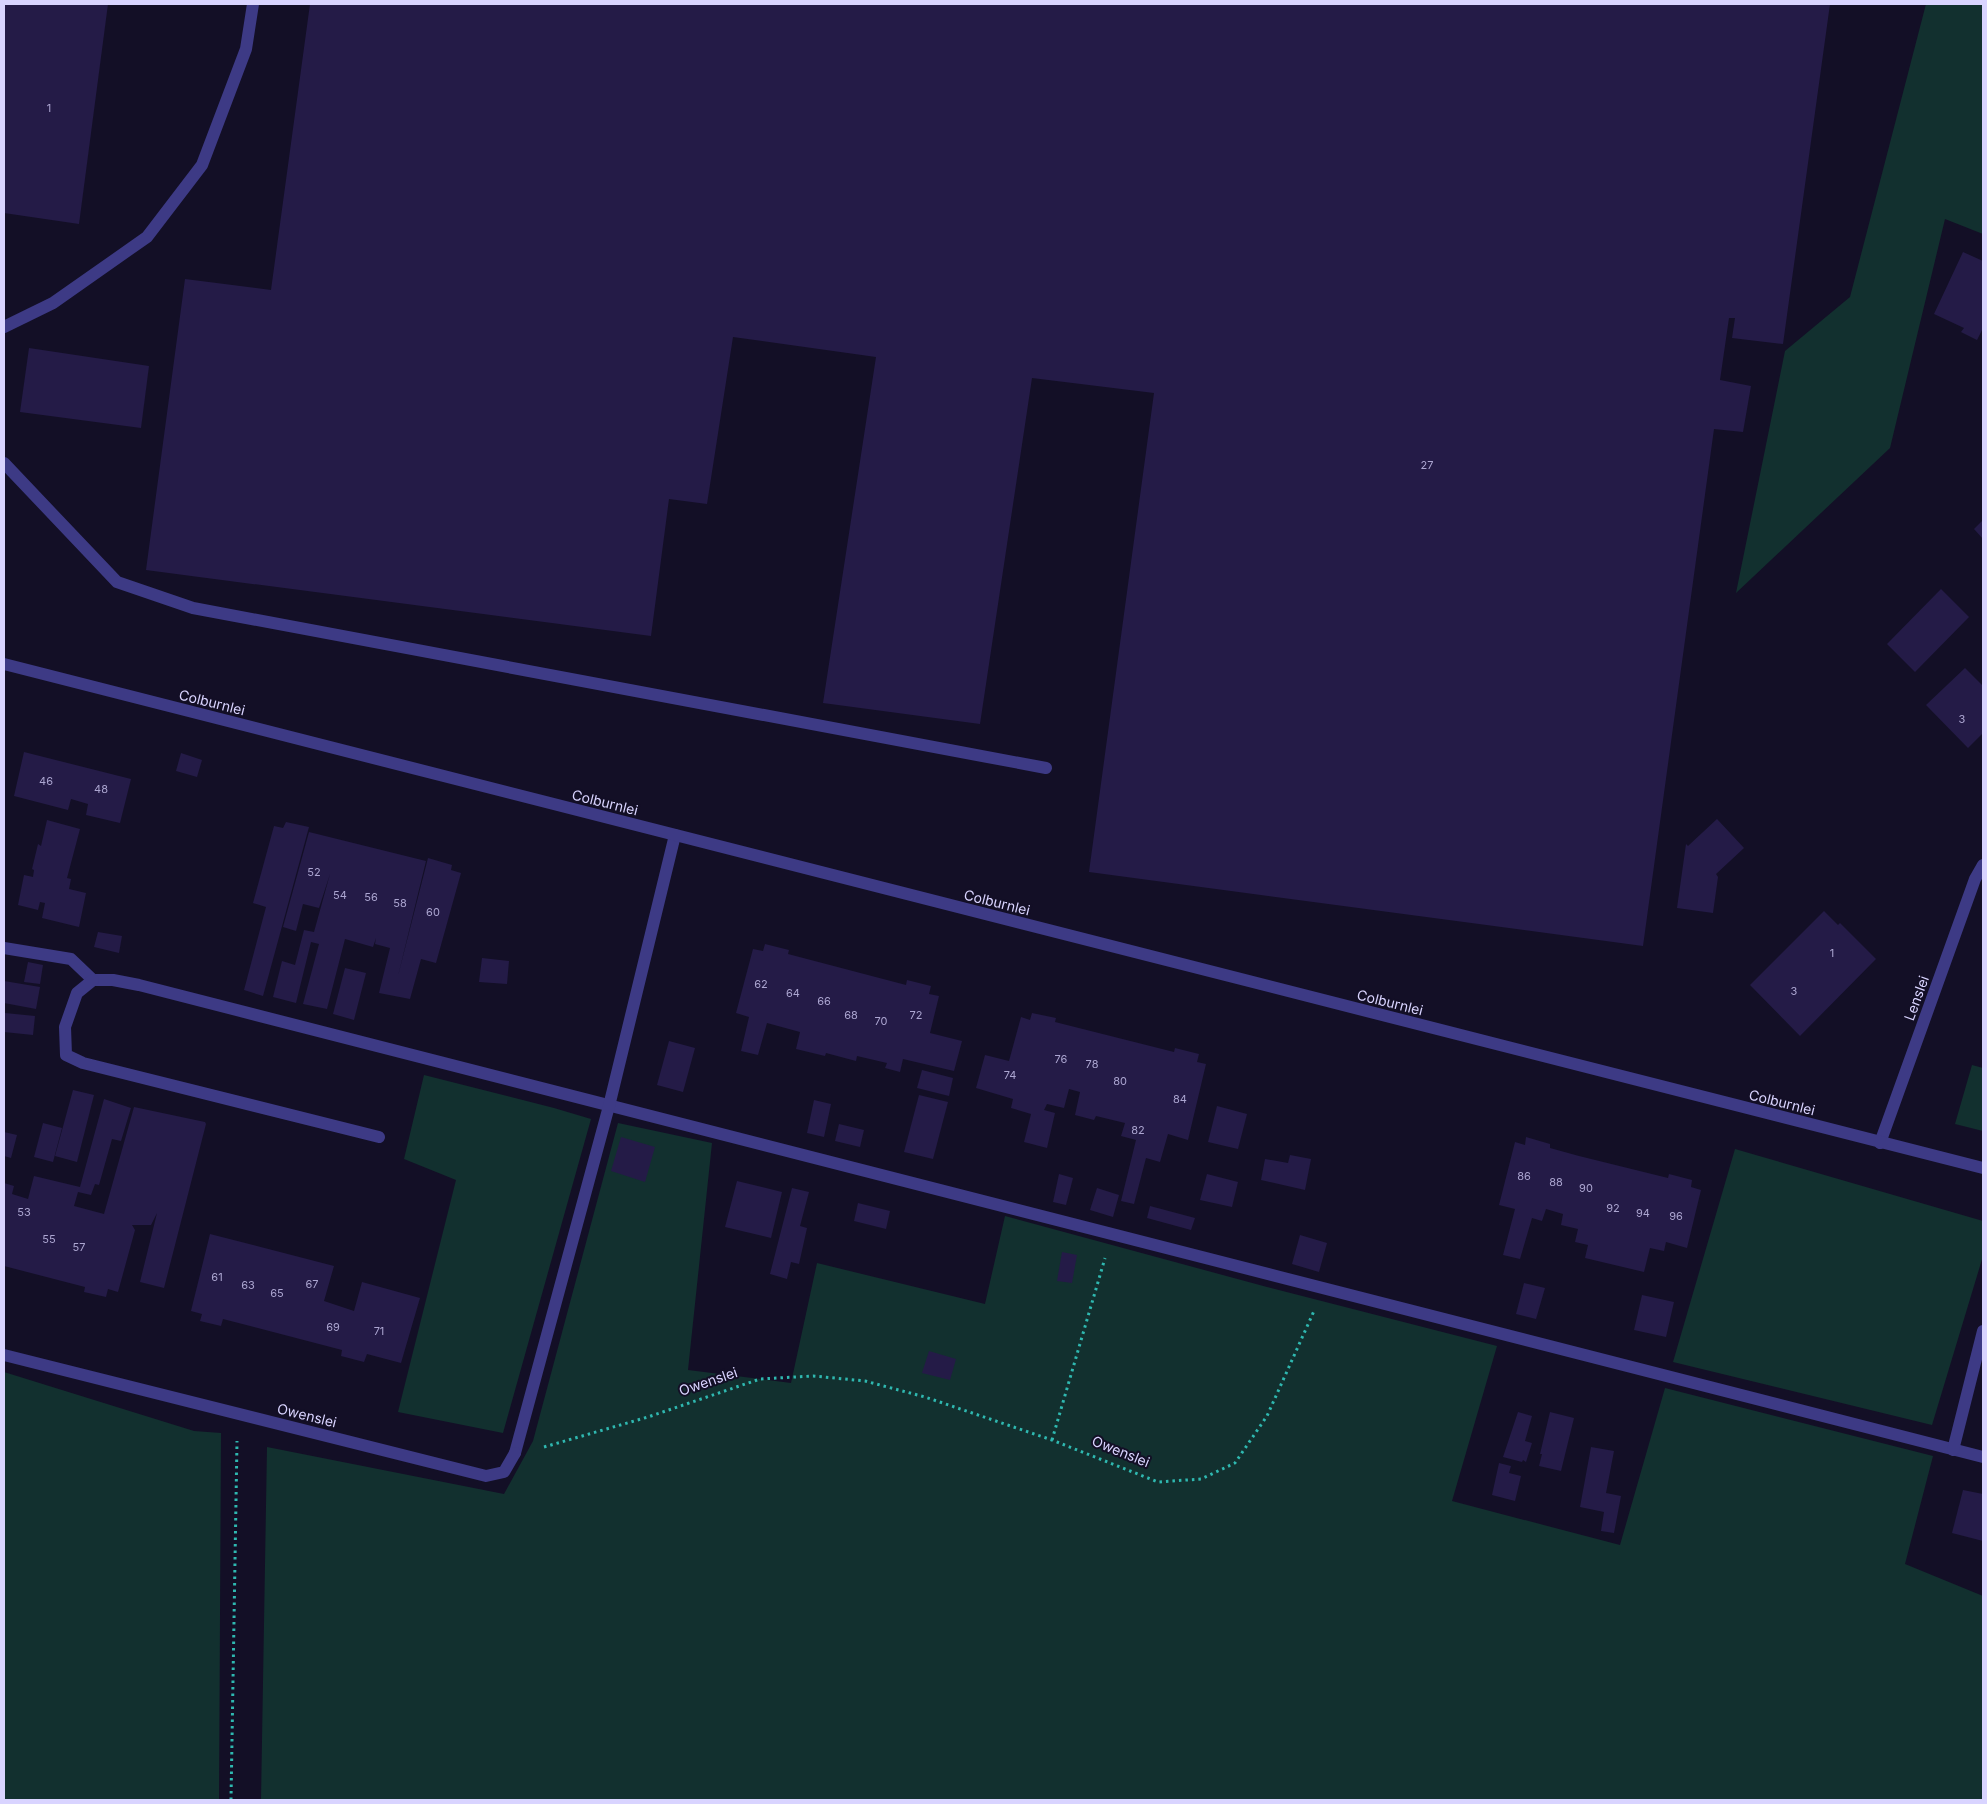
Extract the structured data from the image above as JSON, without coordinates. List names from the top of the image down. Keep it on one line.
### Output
{"streets":{"street":["Colburnlei","Lenslei","Owenslei"]},"crossings":[["Colburnlei","Lenslei"]],"house_numbers":["1","27","3","46","48","52","54","56","58","60","1","62","3","64","66","68","72","70","76","78","74","80","84","82","86","88","90","92","53","94","96","55","57","61","67","63","65","69","71"]}
